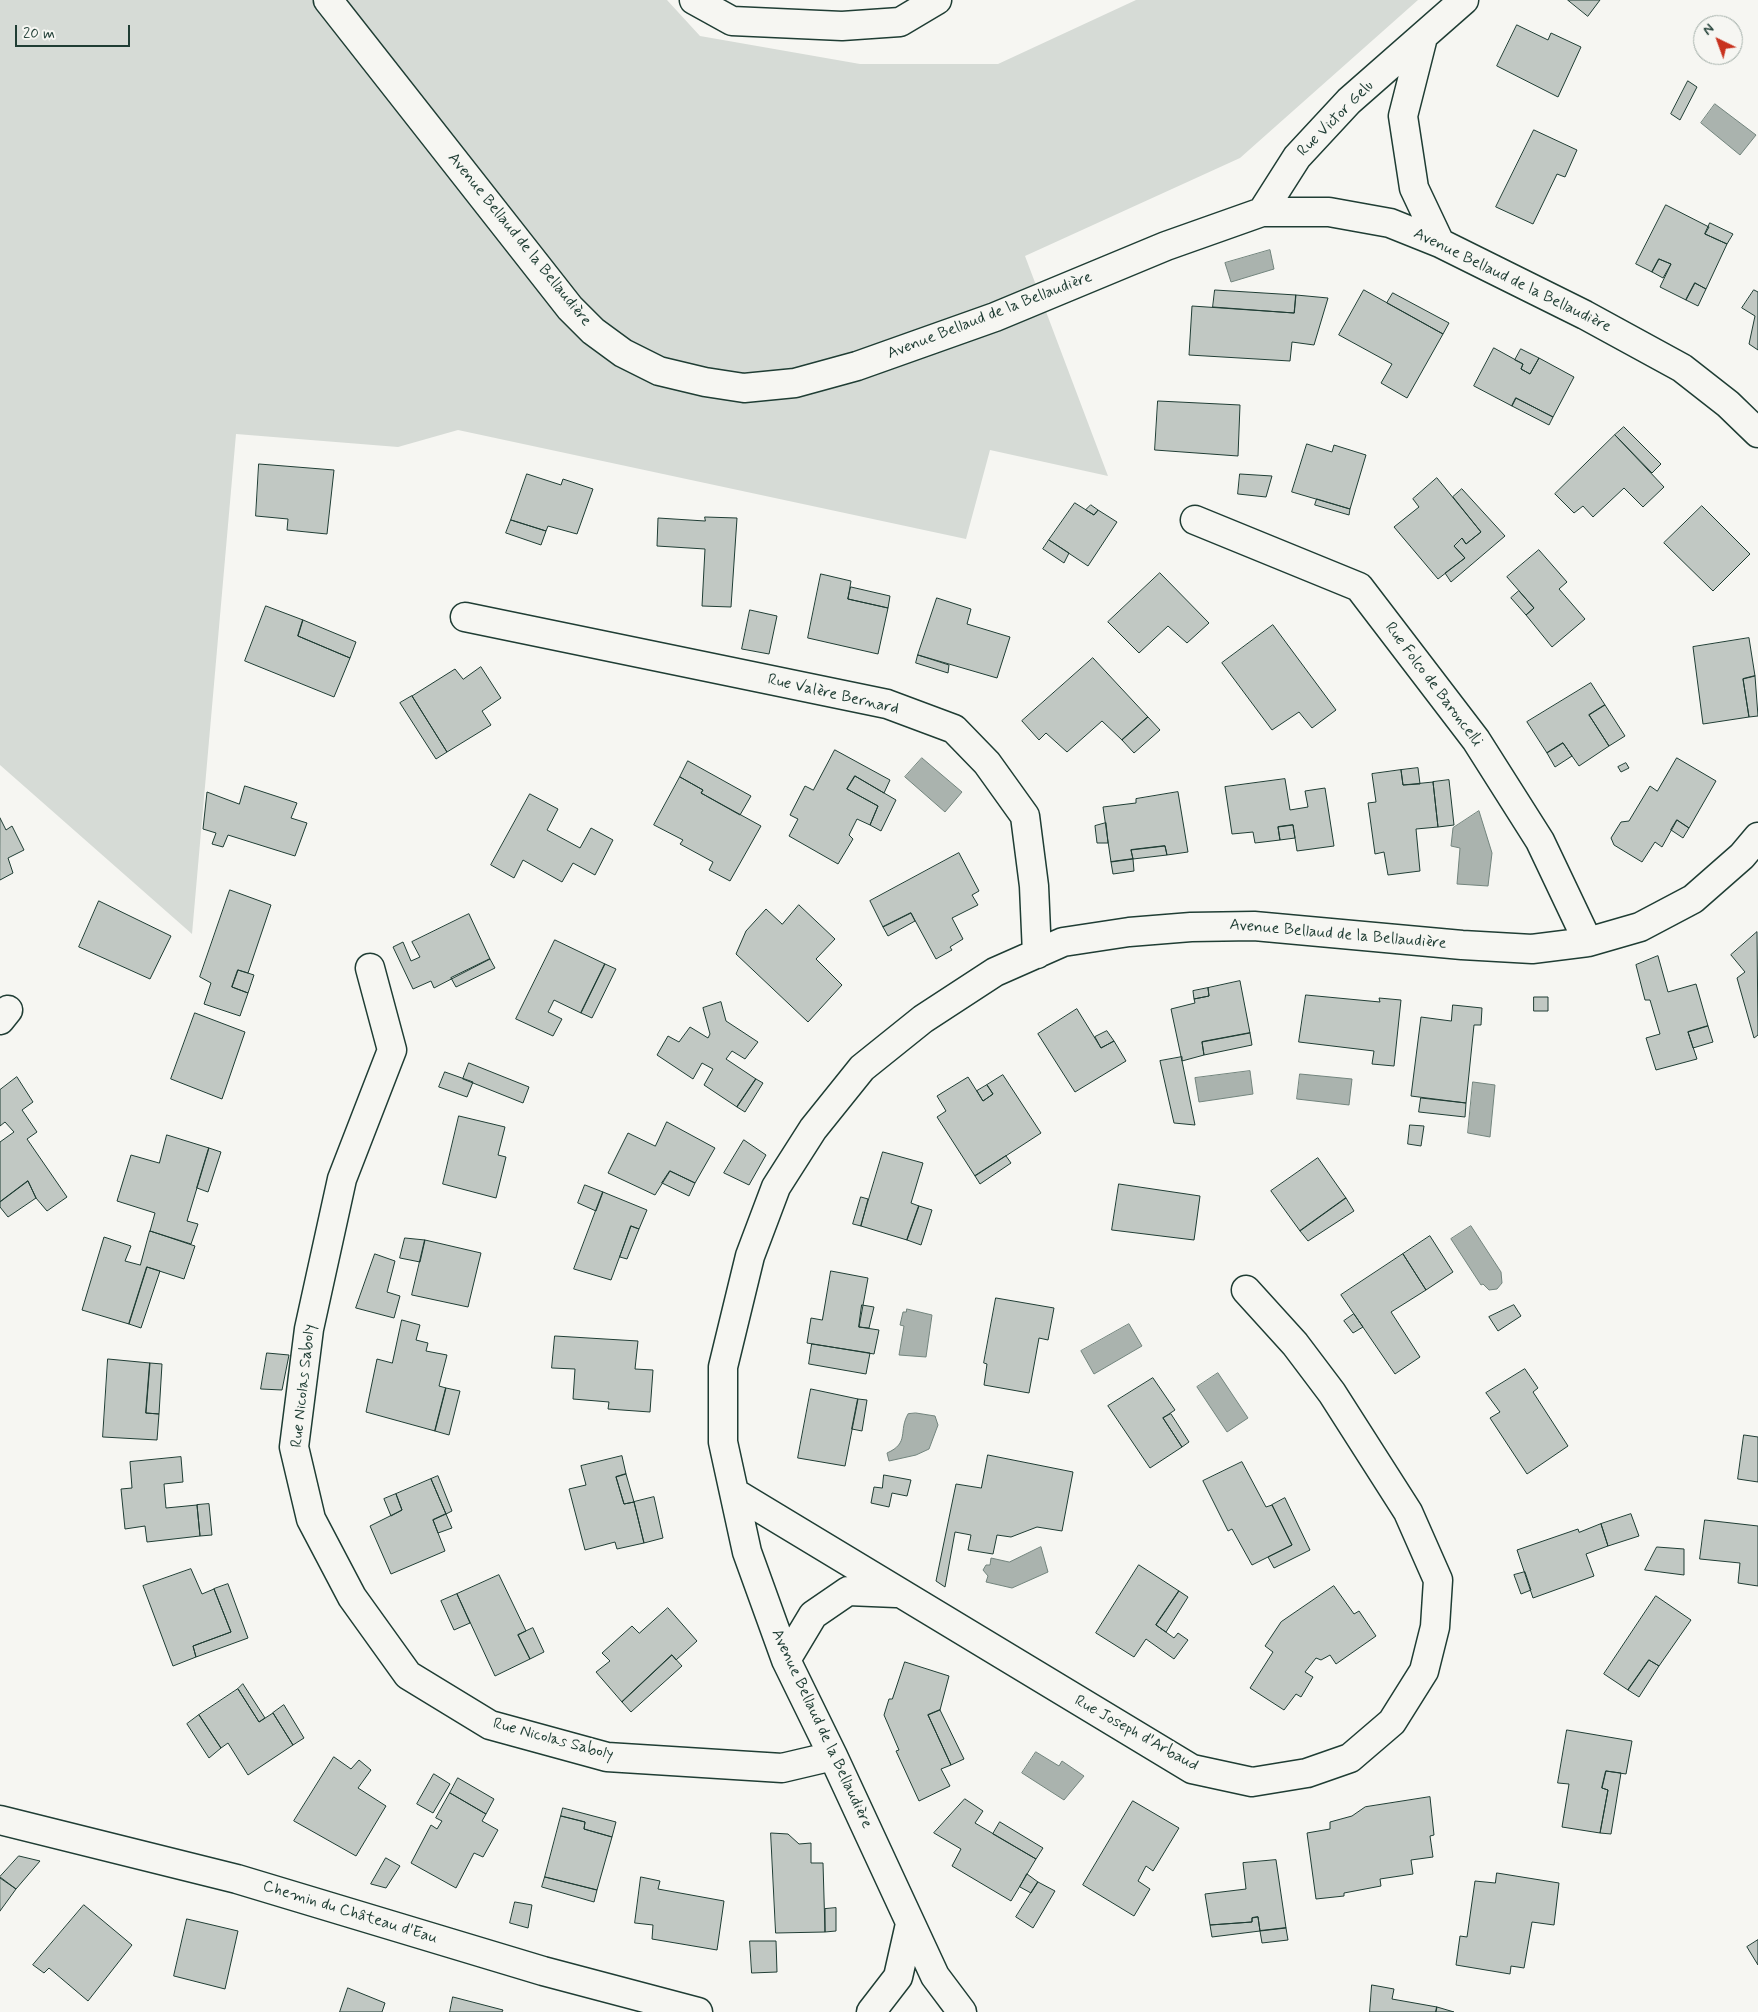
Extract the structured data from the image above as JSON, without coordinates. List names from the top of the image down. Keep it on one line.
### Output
{"streets":{"street":["Rue Victor Gelu","Avenue Bellaud de la Bellaudière","Rue Folco de Baroncelli","Rue Valère Bernard","Rue Nicolas Saboly","Rue Joseph d'Arbaud","Chemin du Château d'Eau"]},"crossings":[["Rue Victor Gelu","Avenue Bellaud de la Bellaudière"],["Avenue Bellaud de la Bellaudière","Rue Folco de Baroncelli"],["Avenue Bellaud de la Bellaudière","Rue Valère Bernard"],["Avenue Bellaud de la Bellaudière","Rue Nicolas Saboly"],["Avenue Bellaud de la Bellaudière","Rue Joseph d'Arbaud"]],"scale_bar":"20 m","north":"top left"}
